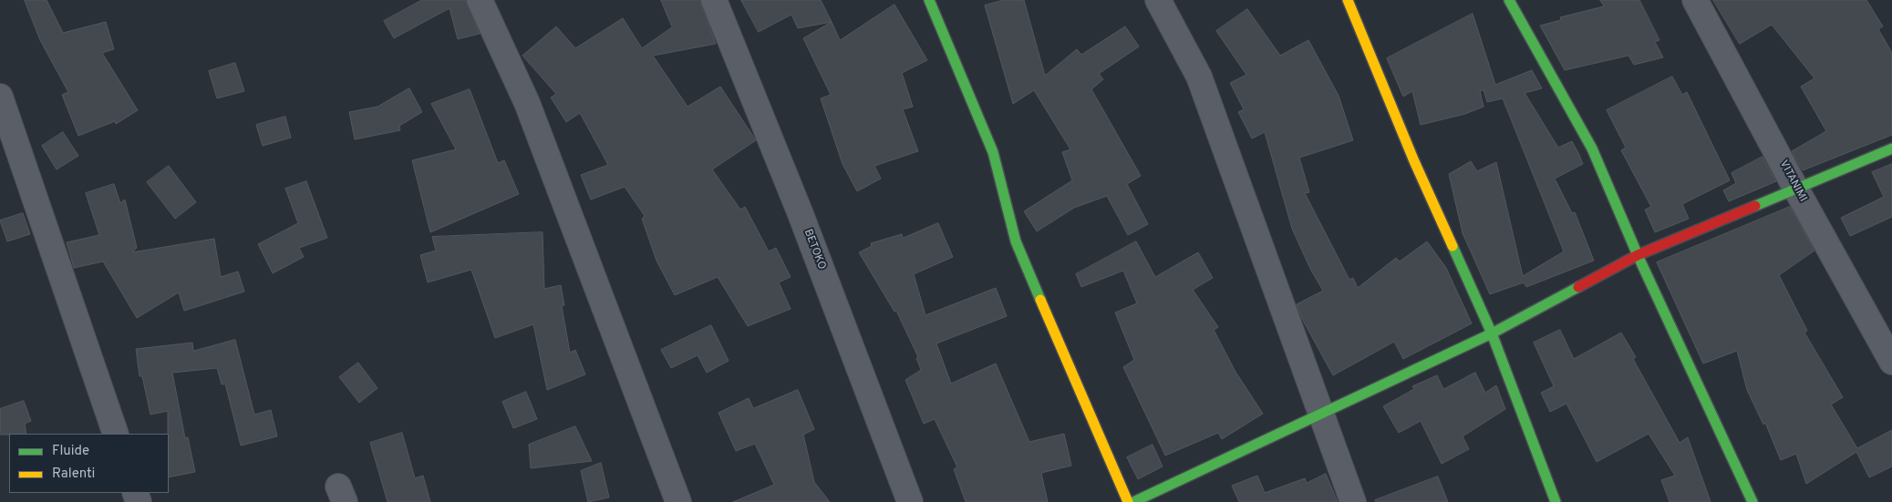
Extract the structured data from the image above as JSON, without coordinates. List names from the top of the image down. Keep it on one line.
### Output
{"streets":{"street":["VITANIMI","BETOKO"]},"legend":["Fluide","Ralenti"]}
